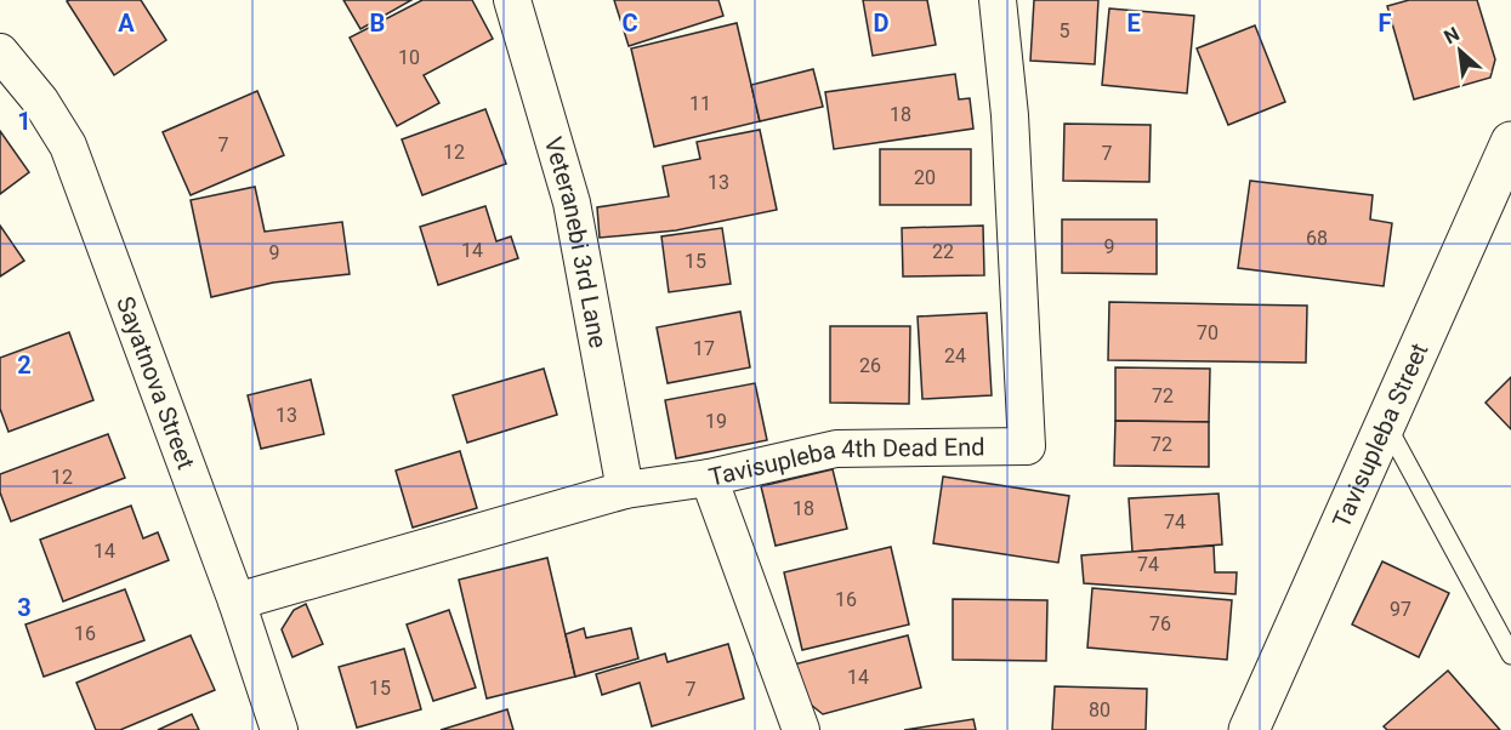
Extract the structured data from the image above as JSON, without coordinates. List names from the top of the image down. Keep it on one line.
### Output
{"streets":{"street":["Veteranebi 3rd Lane","Sayatnova Street","Tavisupleba Street","Tavisupleba 4th Dead End"]},"crossings":[["Veteranebi 3rd Lane","Tavisupleba 4th Dead End"],["Sayatnova Street","Tavisupleba 4th Dead End"]],"house_numbers":["5","10","11","18","7","12","7","20","13","68","9","14","22","9","15","70","17","24","26","72","13","19","72","12","18","74","14","74","16","97","76","16","14","15","7","80"],"north":"top left","grid":{"columns":["A","B","C","D","E","F"],"rows":["1","2","3"]}}
